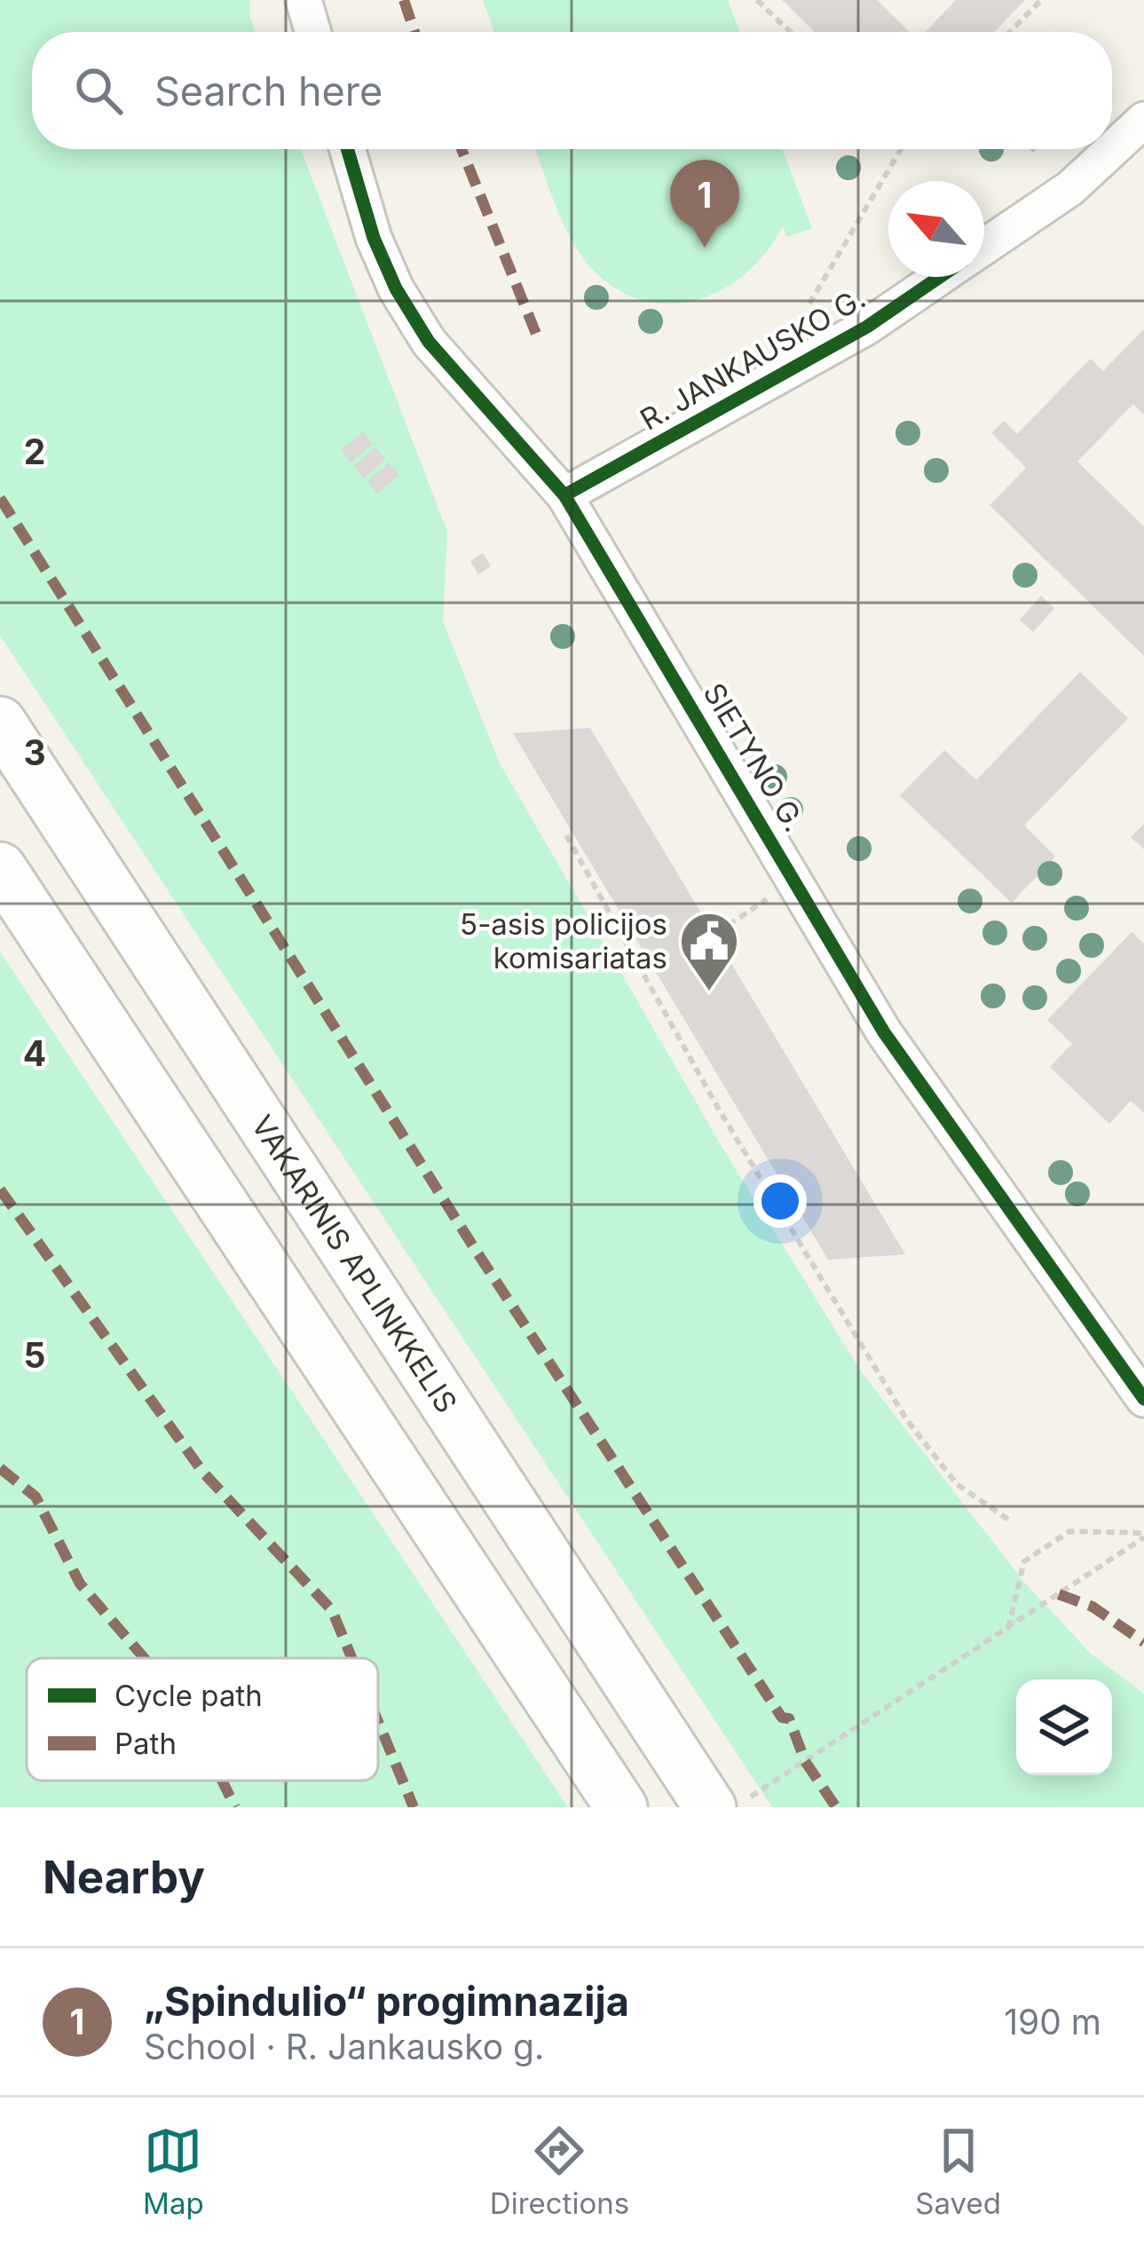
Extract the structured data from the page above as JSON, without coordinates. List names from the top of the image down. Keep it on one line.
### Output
{"streets":{"highway":["VAKARINIS APLINKKELIS"],"street":["R. JANKAUSKO G.","SIETYNO G."]},"crossings":[["R. JANKAUSKO G.","SIETYNO G."]],"places":{"public building":["5-asis policijos komisariatas"]},"legend":["Cycle path","Path"],"north":"top left","page":{"search":"Search here","pins":"1","heading":"Nearby","list":[{"mark":"1","name":"„Spindulio“ progimnazija","note":"School · R. Jankausko g.","value":"190 m"}],"nav":["Map","Directions","Saved"]},"grid":{"rows":["2","3","4","5"]}}
